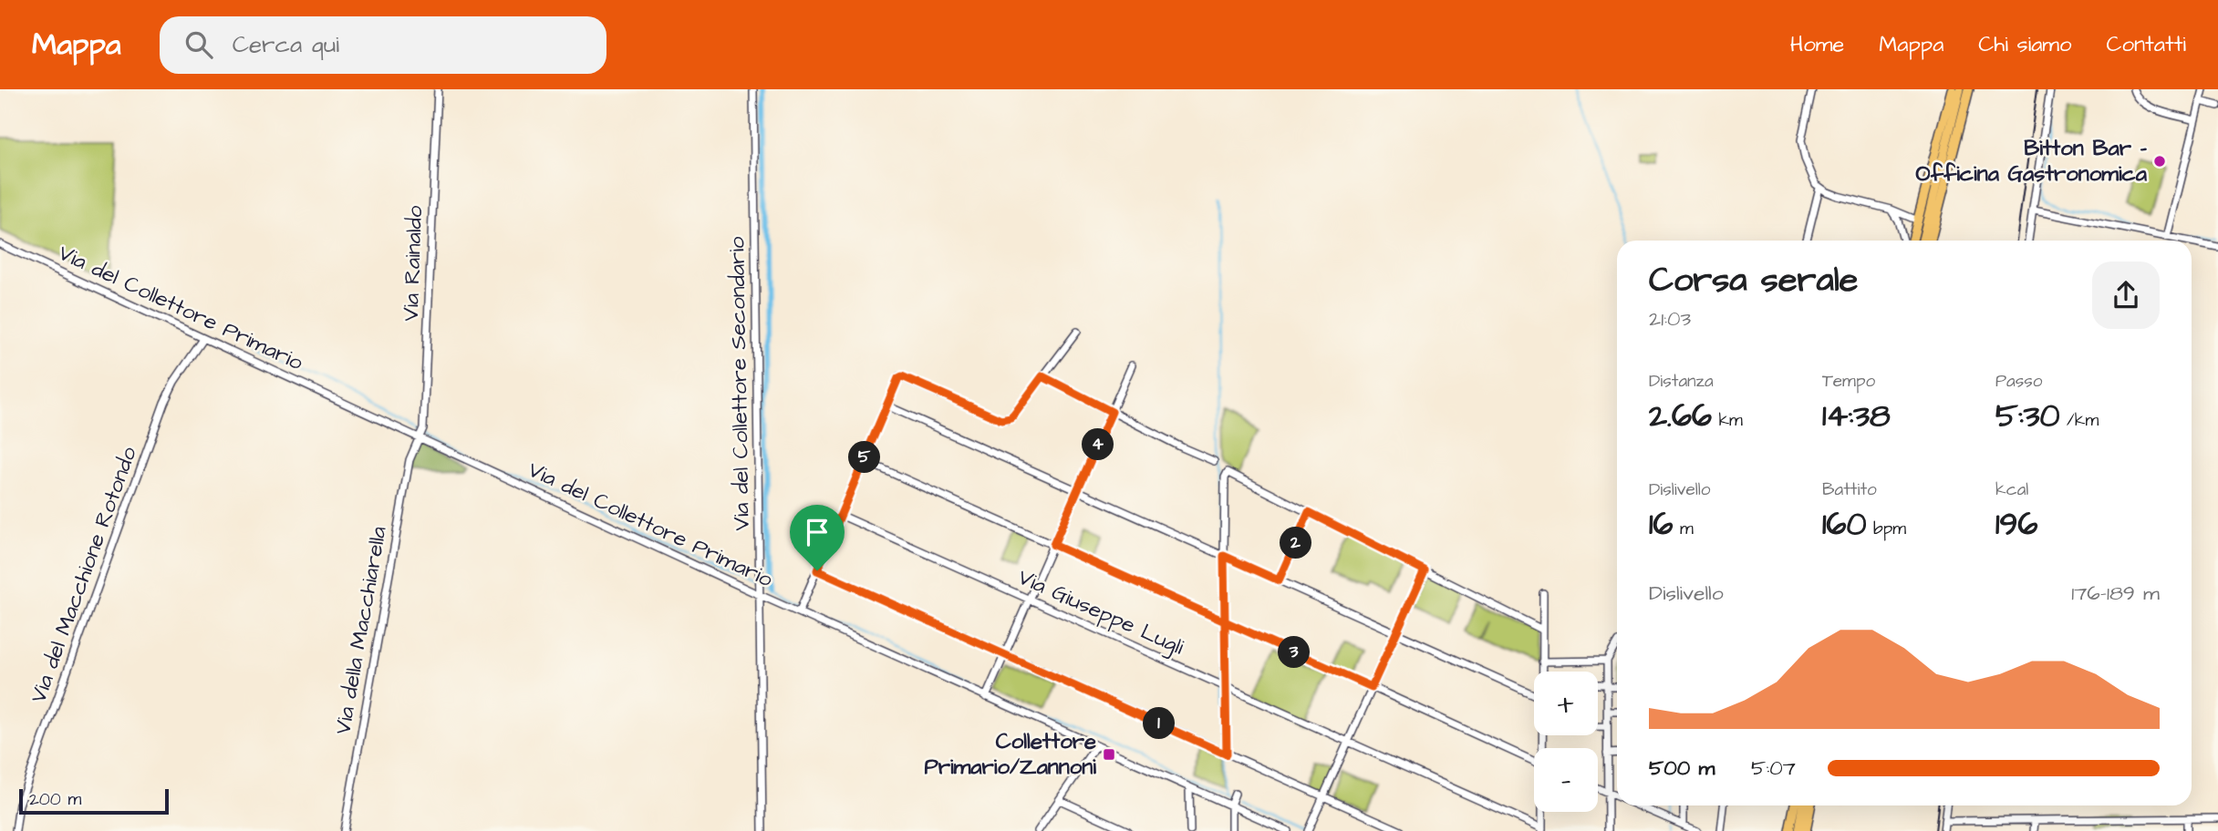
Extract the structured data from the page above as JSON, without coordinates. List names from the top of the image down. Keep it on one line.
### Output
{"streets":{"street":["Via Rainaldo","Via del Collettore Primario","Via del Collettore Secondario","Via del Macchione Rotondo","Via Giuseppe Lugli","Via della Macchiarella"]},"crossings":[["Via Rainaldo","Via del Collettore Primario"],["Via Rainaldo","Via della Macchiarella"],["Via del Collettore Primario","Via del Collettore Secondario"],["Via del Collettore Primario","Via del Macchione Rotondo"],["Via del Collettore Primario","Via della Macchiarella"]],"places":{"other":["Bitton Bar – Officina Gastronomica"],"transit":["Collettore Primario/Zannoni"]},"scale_bar":"200 m","page":{"header":"Mappa","search":"Cerca qui","nav":["Home","Mappa","Chi siamo","Contatti"],"heading":["Corsa serale","21:03"],"stats":[["Distanza","2.66 km"],["Tempo","14:38"],["Passo","5:30 /km"],["Dislivello","16 m"],["Battito","160 bpm"],["kcal","196"]],"pins":["4","5","2","3","1"],"chart":["Dislivello","176–189 m"],"map_buttons":["+","−"],"list":[{"name":"500 m","note":"5:07"}],"scale":"200 m"}}
